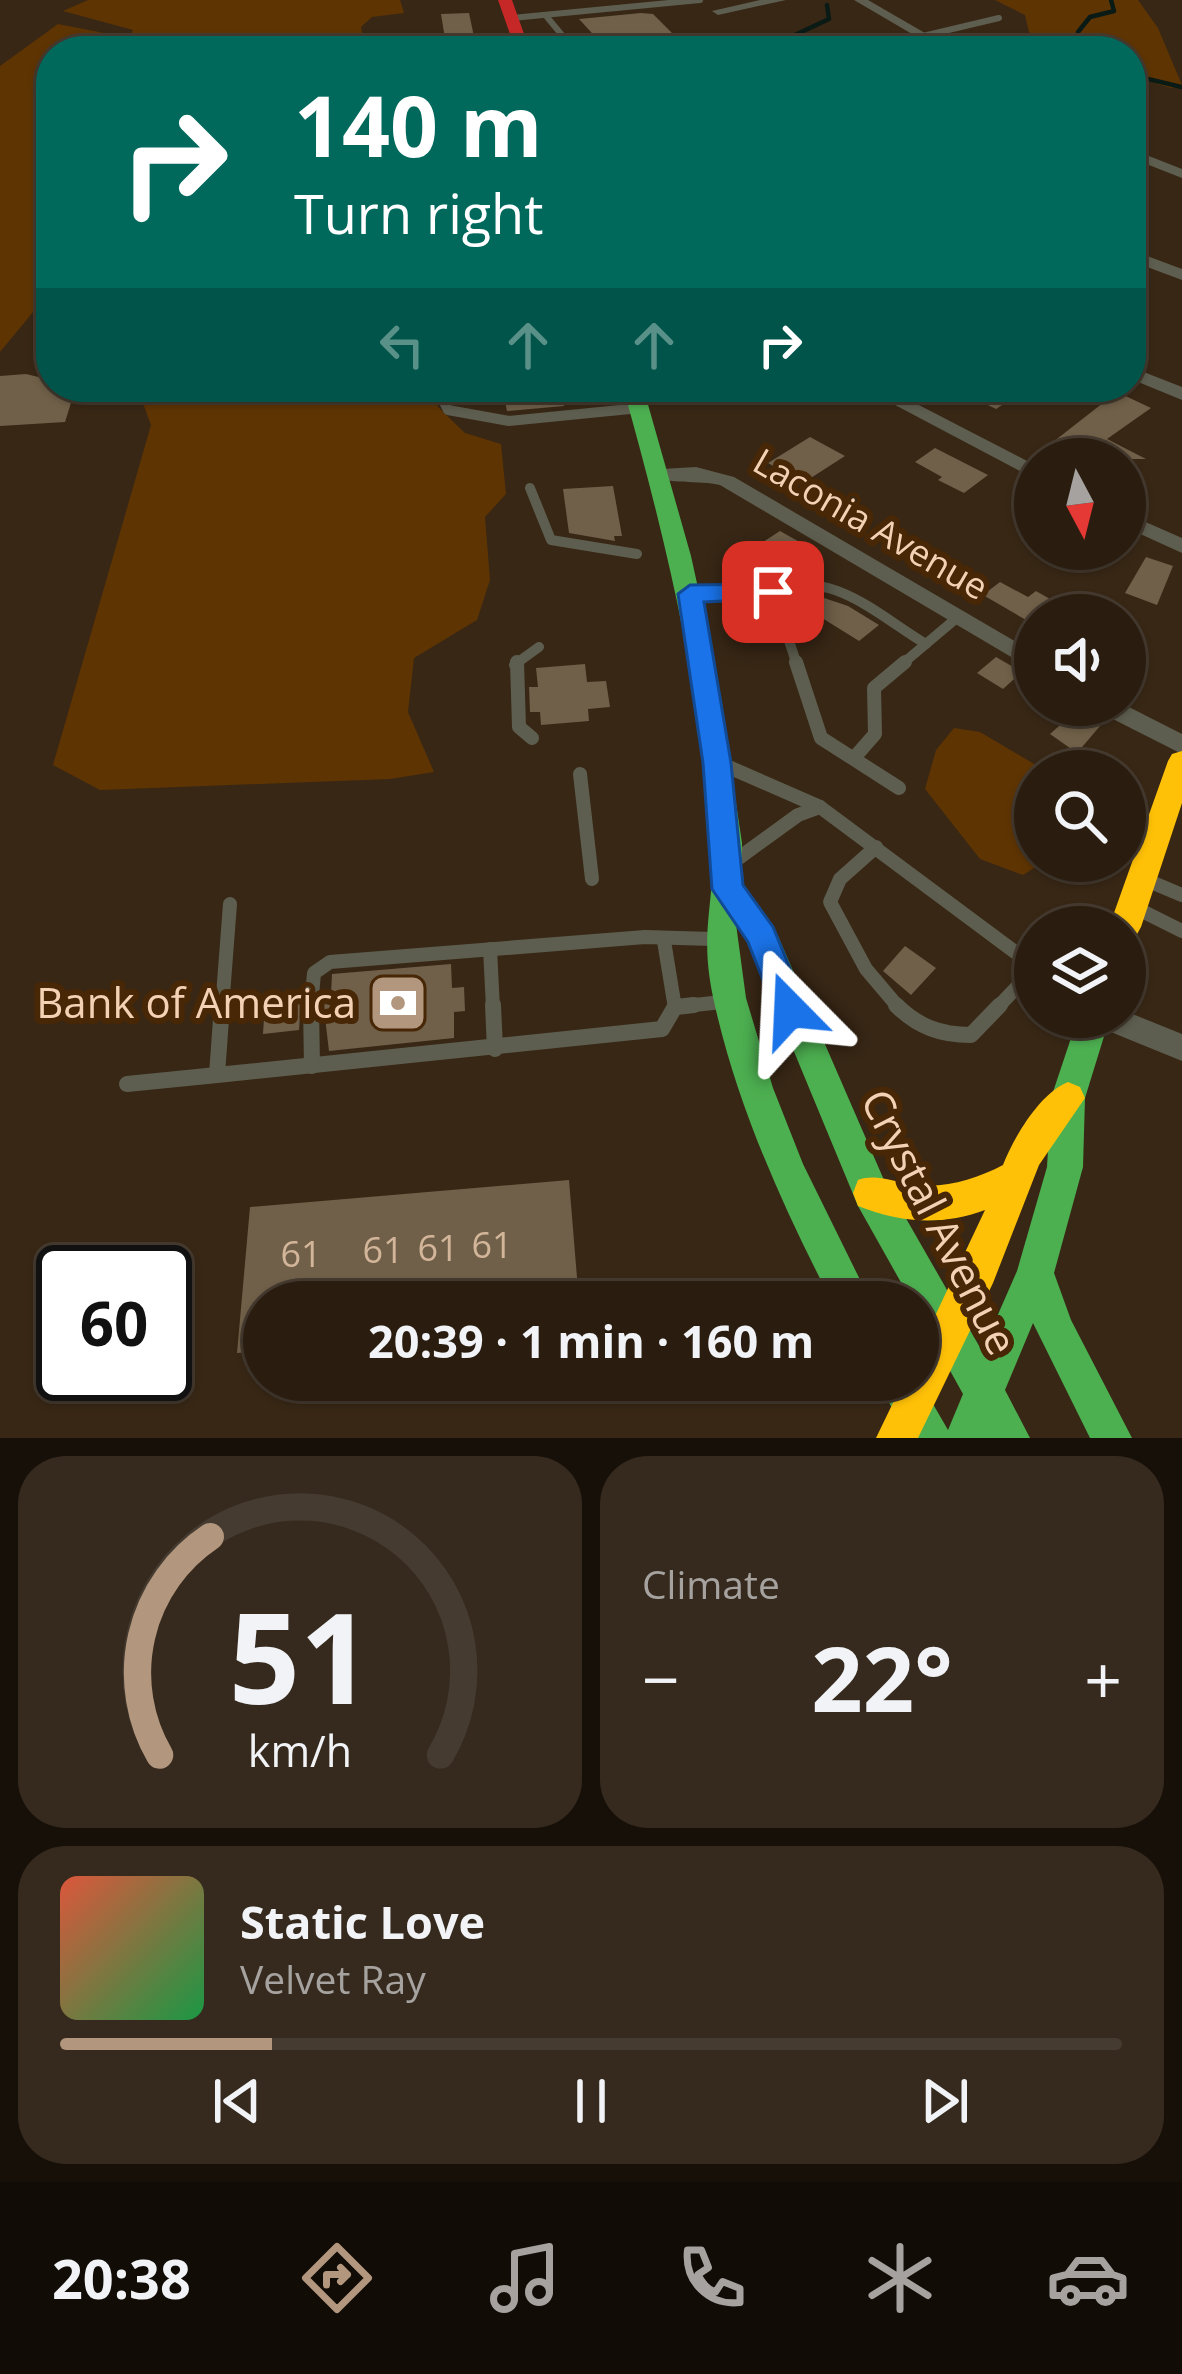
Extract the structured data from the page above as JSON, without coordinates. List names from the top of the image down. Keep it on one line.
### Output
{"streets":{"main road":["Crystal Avenue"],"street":["Laconia Avenue"]},"places":{"bank":["Bank of America"]},"house_numbers":["61","61","61","61"],"north":"bottom","page":{"turn":["140 m","Turn right"],"limit":"60","trip":"20:39 · 1 min · 160 m","tile":"Climate","heat":["−","22°","+"],"song":["Static Love","Velvet Ray"],"tabs":"20:38","gauge":["51","km/h"]}}
